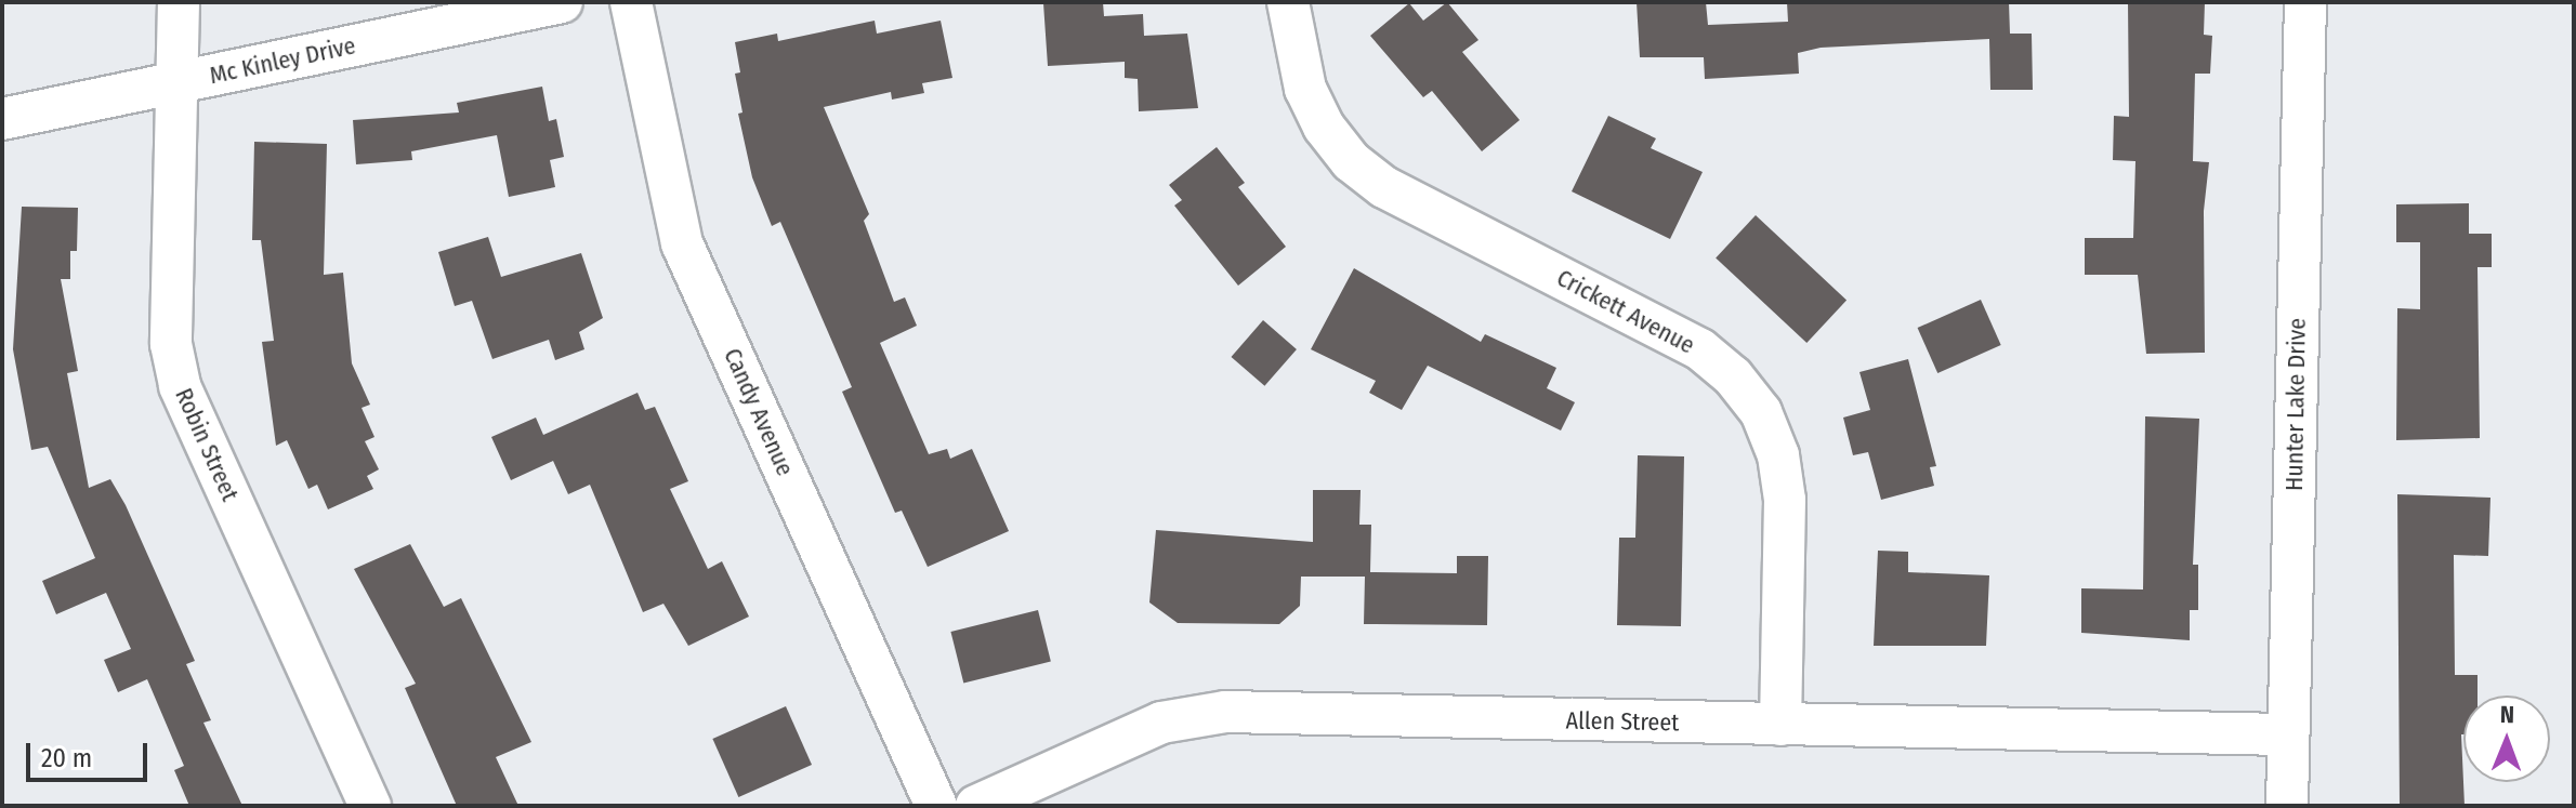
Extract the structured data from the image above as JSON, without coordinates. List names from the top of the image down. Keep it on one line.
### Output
{"streets":{"street":["Mc Kinley Drive","Crickett Avenue","Hunter Lake Drive","Candy Avenue","Robin Street","Allen Street"]},"crossings":[["Mc Kinley Drive","Robin Street"],["Crickett Avenue","Allen Street"],["Hunter Lake Drive","Allen Street"]],"scale_bar":"20 m","north":"top"}
